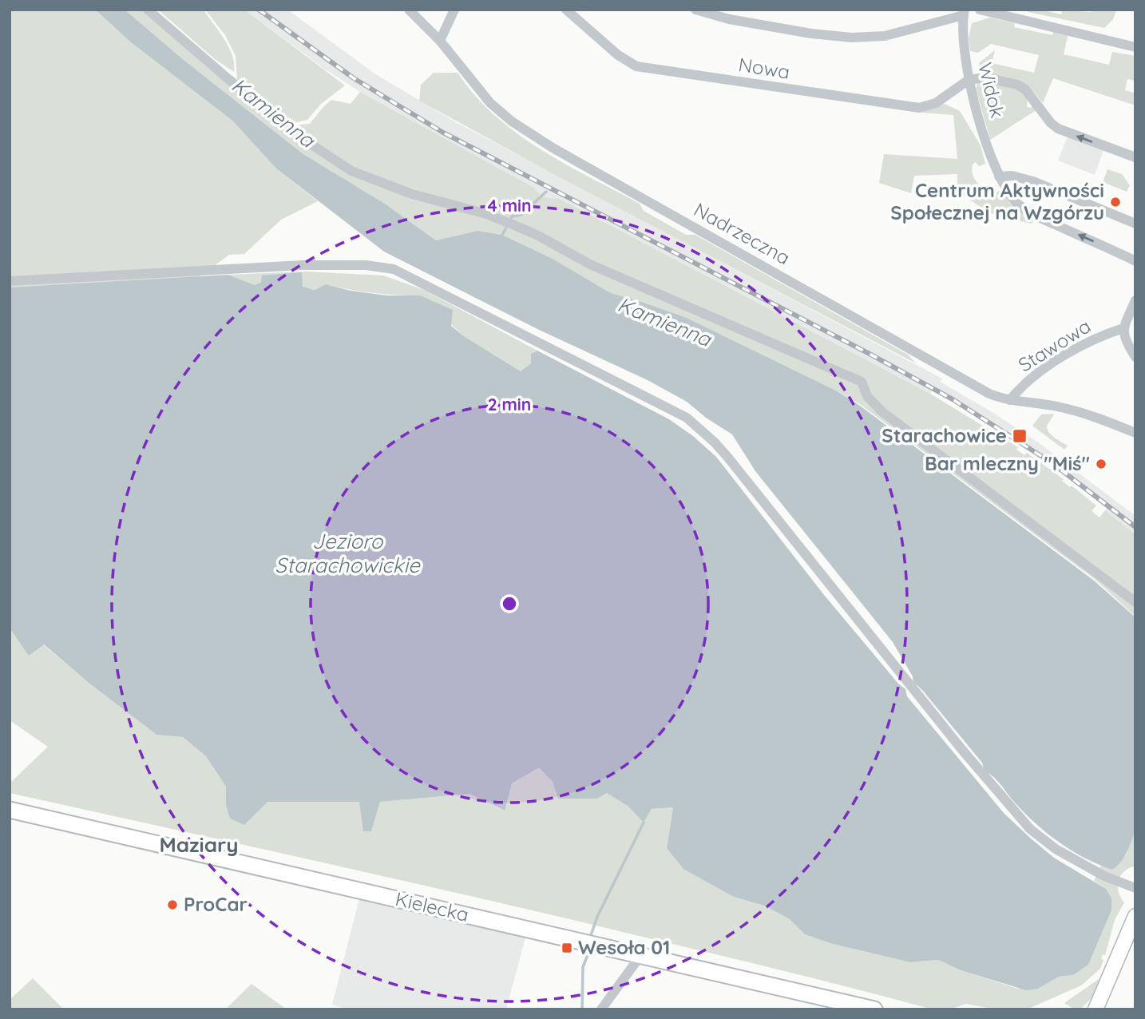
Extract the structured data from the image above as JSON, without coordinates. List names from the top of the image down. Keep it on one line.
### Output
{"streets":{"main road":["Kielecka"],"street":["Nowa","Widok","Nadrzeczna","Stawowa"]},"crossings":[["Nowa","Widok"],["Nadrzeczna","Stawowa"]],"districts":["Maziary"],"water":["Kamienna","Jezioro Starachowickie"],"places":{"other":["Centrum Aktywności Społecznej na Wzgórzu","Bar mleczny \"Miś\"","ProCar"],"transit":["Starachowice","Wesoła 01"]},"rings":["4 min","2 min"]}
